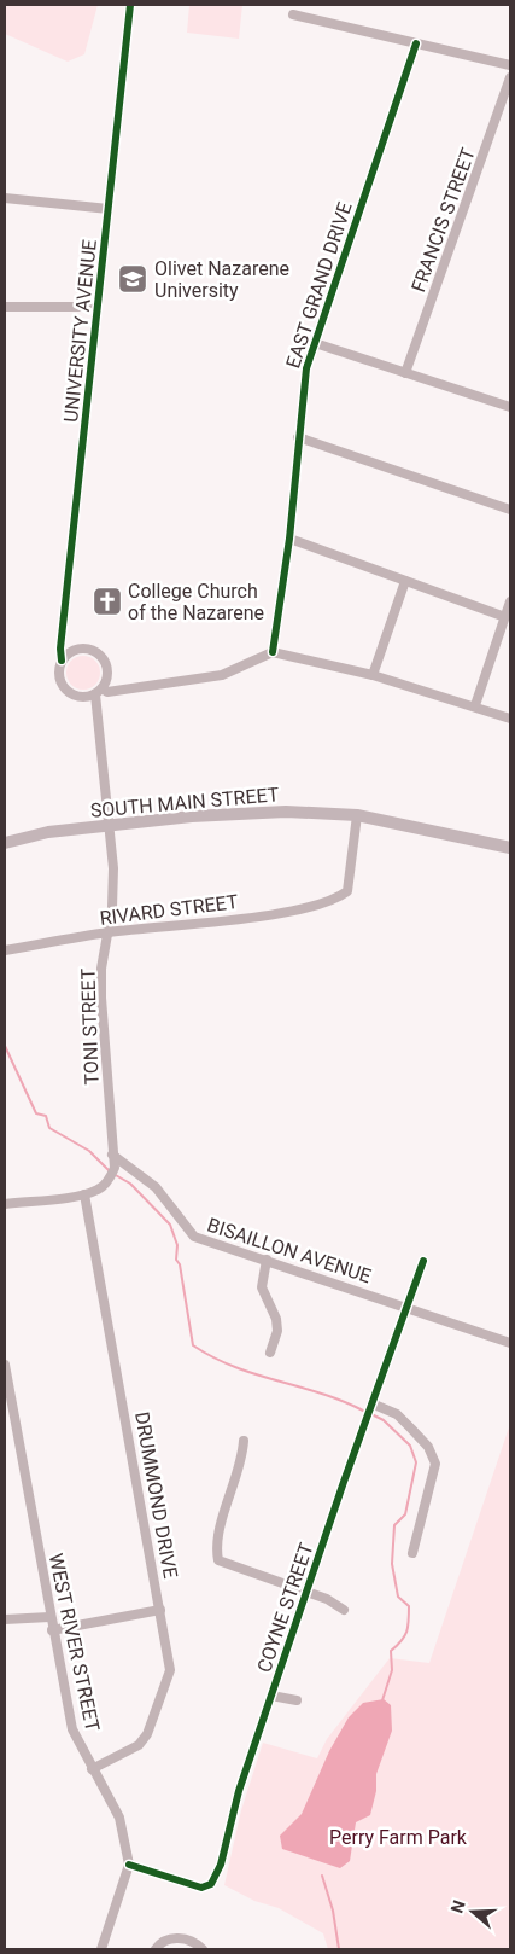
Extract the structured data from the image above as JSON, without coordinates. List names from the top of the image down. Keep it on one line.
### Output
{"streets":{"main road":["SOUTH MAIN STREET"],"street":["FRANCIS STREET","EAST GRAND DRIVE","UNIVERSITY AVENUE","RIVARD STREET","TONI STREET","BISAILLON AVENUE","DRUMMOND DRIVE","COYNE STREET","WEST RIVER STREET"]},"crossings":[["EAST GRAND DRIVE","UNIVERSITY AVENUE"],["SOUTH MAIN STREET","RIVARD STREET"],["SOUTH MAIN STREET","TONI STREET"],["RIVARD STREET","TONI STREET"],["TONI STREET","BISAILLON AVENUE"],["BISAILLON AVENUE","COYNE STREET"],["DRUMMOND DRIVE","WEST RIVER STREET"],["COYNE STREET","WEST RIVER STREET"]],"parks":["Perry Farm Park"],"places":{"school or university":["Olivet Nazarene University"],"church":["College Church of the Nazarene"]},"north":"left"}
